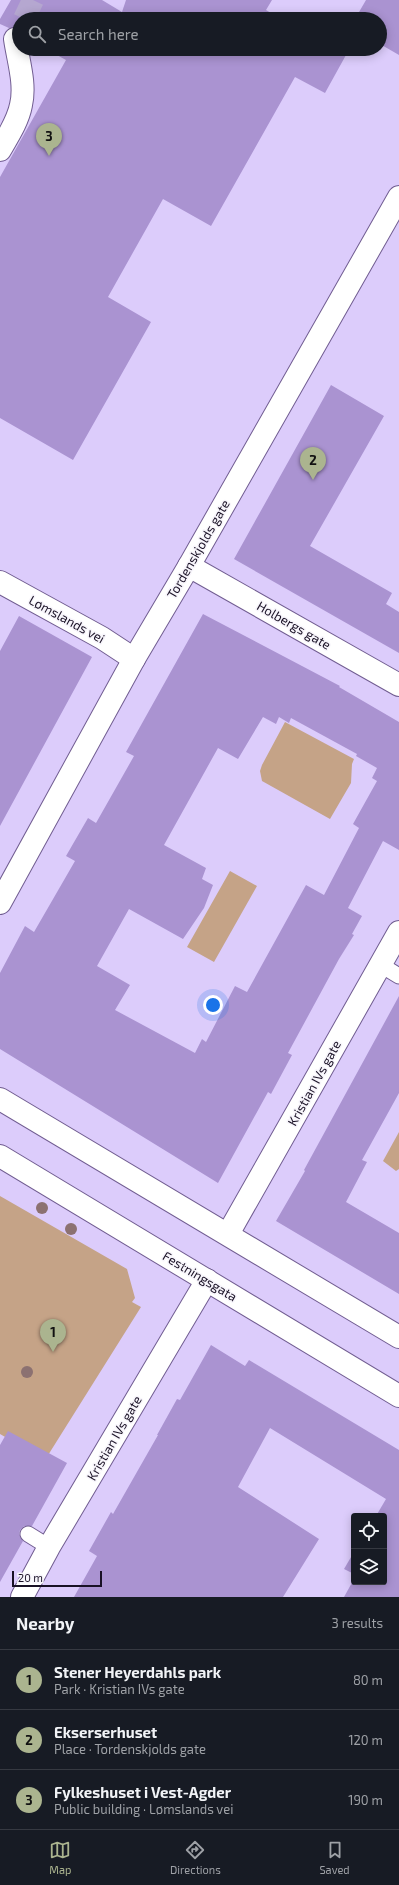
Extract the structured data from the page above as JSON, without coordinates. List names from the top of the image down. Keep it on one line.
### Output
{"streets":{"street":["Tordenskjolds gate","Lømslands vei","Holbergs gate","Kristian IVs gate","Festningsgata"]},"crossings":[["Tordenskjolds gate","Lømslands vei"],["Tordenskjolds gate","Holbergs gate"],["Kristian IVs gate","Festningsgata"]],"scale_bar":"20 m","page":{"search":"Search here","pins":["3","2","1"],"scale":"20 m","heading":["Nearby","3 results"],"list":[{"mark":"1","name":"Stener Heyerdahls park","note":"Park · Kristian IVs gate","value":"80 m"},{"mark":"2","name":"Ekserserhuset","note":"Place · Tordenskjolds gate","value":"120 m"},{"mark":"3","name":"Fylkeshuset i Vest-Agder","note":"Public building · Lømslands vei","value":"190 m"}],"nav":["Map","Directions","Saved"]}}
